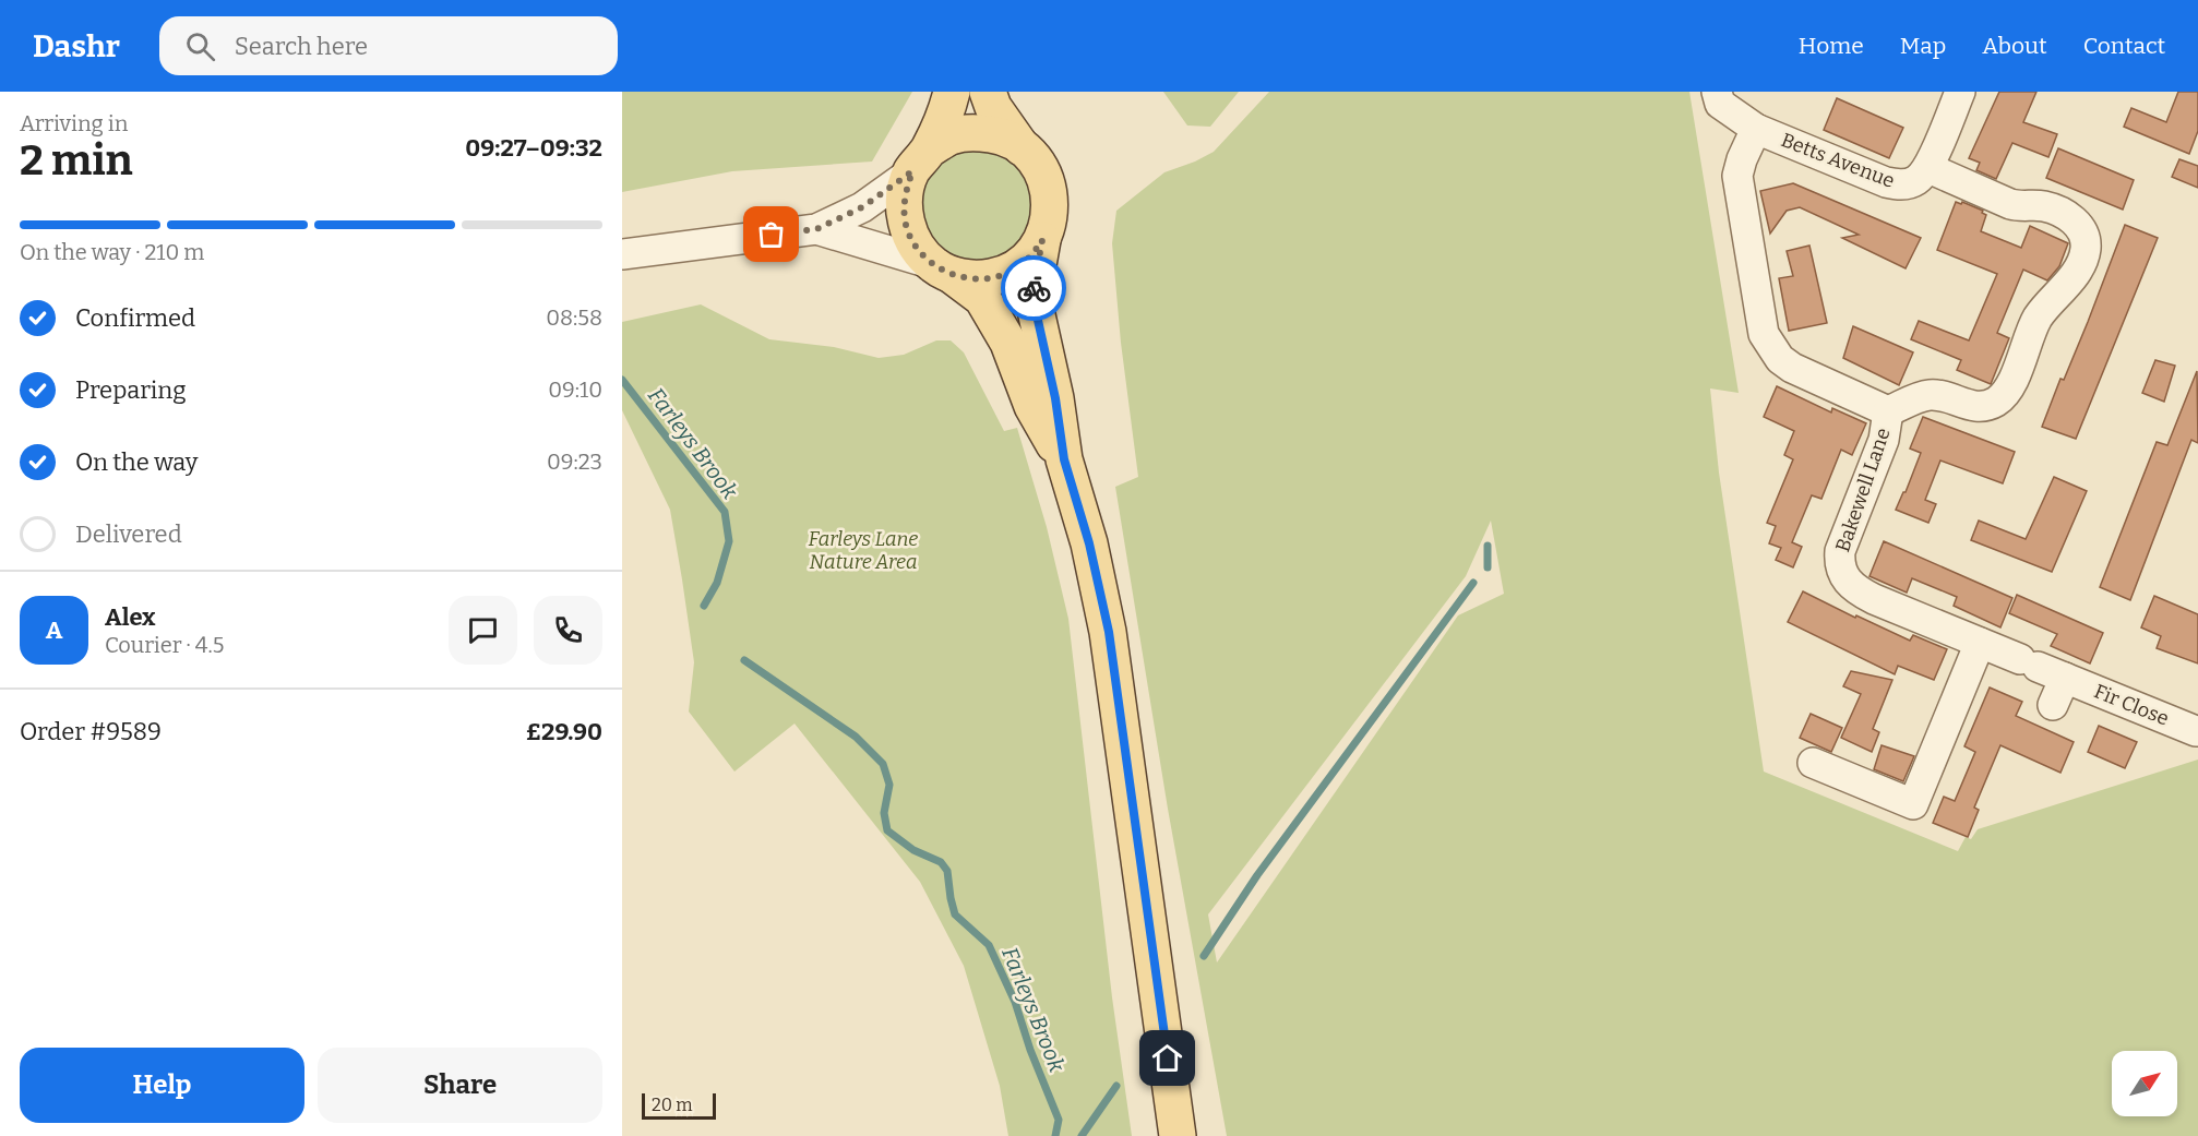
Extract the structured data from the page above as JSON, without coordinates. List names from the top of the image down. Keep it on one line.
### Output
{"streets":{"street":["Betts Avenue","Bakewell Lane","Fir Close"]},"crossings":[["Betts Avenue","Bakewell Lane"],["Bakewell Lane","Fir Close"]],"water":["Farleys Brook"],"parks":["Farleys Lane Nature Area"],"scale_bar":"20 m","north":"top right","page":{"header":"Dashr","search":"Search here","nav":["Home","Map","About","Contact"],"heading":["2 min","Arriving in","09:27–09:32"],"panel":["Alex","Courier · 4.5","Order #9589","£29.90"],"bar":"On the way · 210 m","list":[["Confirmed","08:58"],["Preparing","09:10"],["On the way","09:23"],"Delivered"],"round":"A","buttons":["Help","Share"],"scale":"20 m"}}
